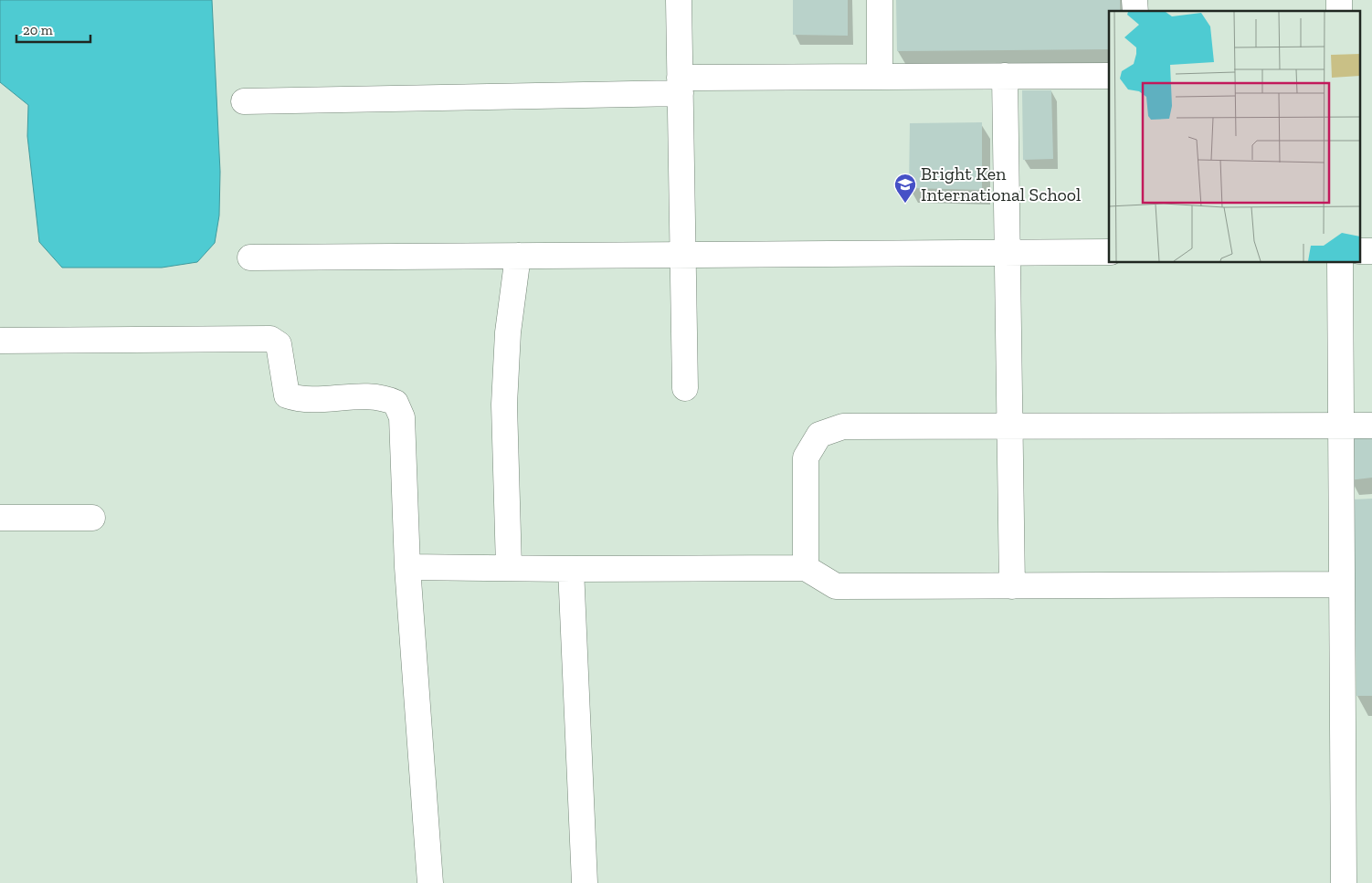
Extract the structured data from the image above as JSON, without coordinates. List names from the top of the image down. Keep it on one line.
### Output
{"places":{"school or university":["Bright Ken International School"]},"scale_bar":"20 m"}
